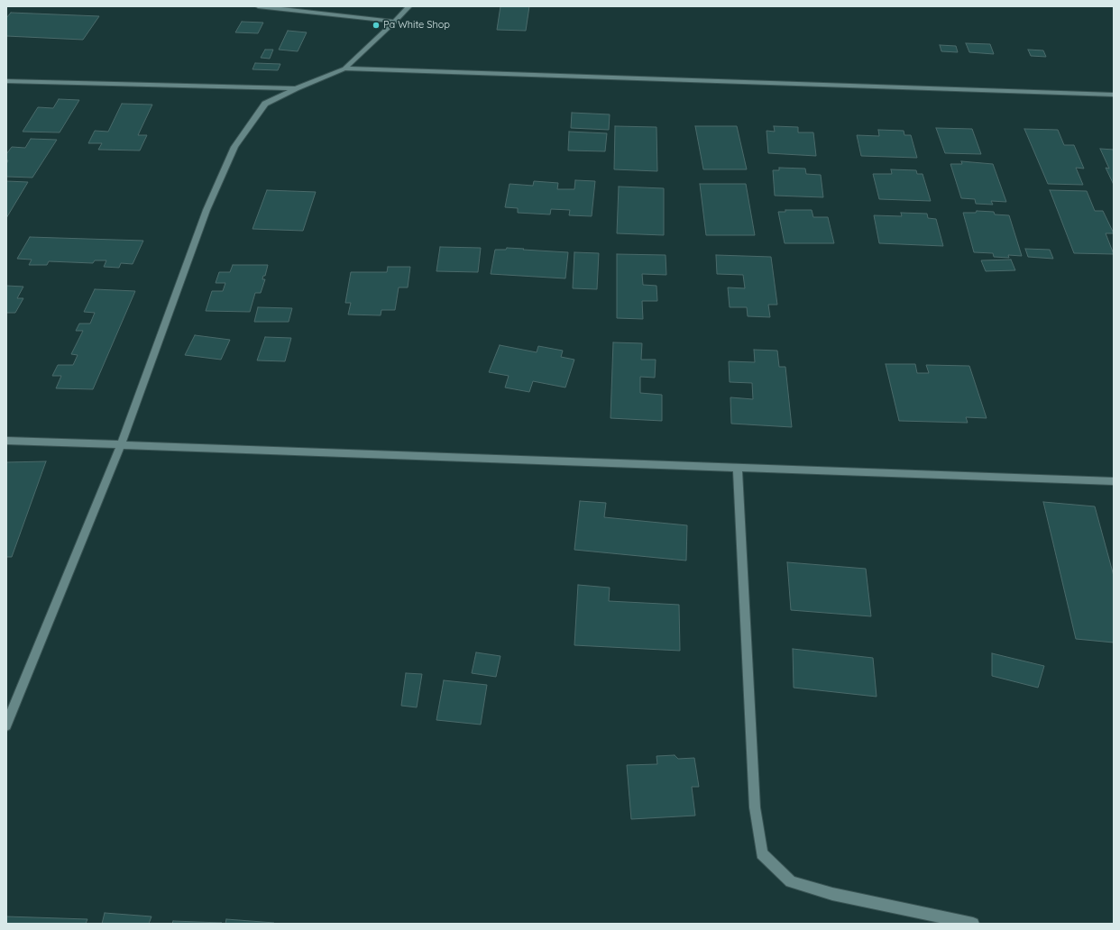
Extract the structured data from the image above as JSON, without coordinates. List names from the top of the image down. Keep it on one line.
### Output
{"places":["Pa White Shop"]}
